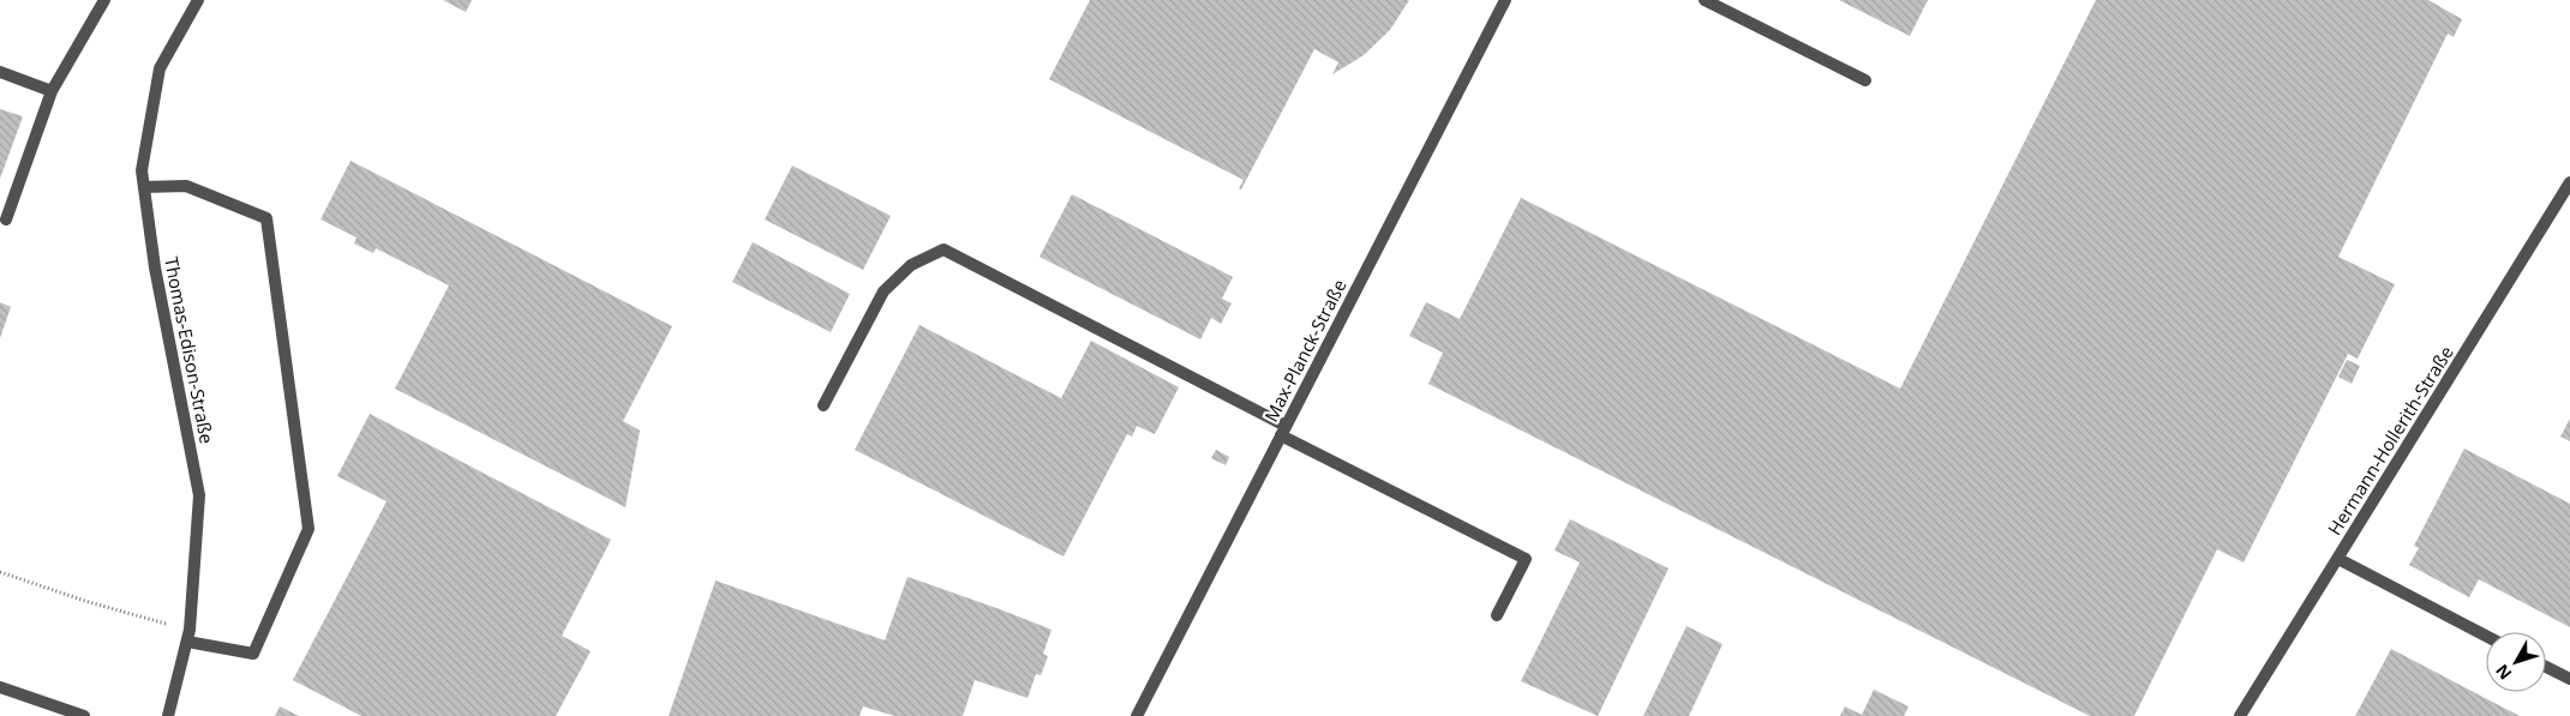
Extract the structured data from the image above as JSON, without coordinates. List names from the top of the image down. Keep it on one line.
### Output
{"streets":{"street":["Thomas-Edison-Straße","Max-Planck-Straße","Hermann-Hollerith-Straße"]},"north":"bottom left"}
